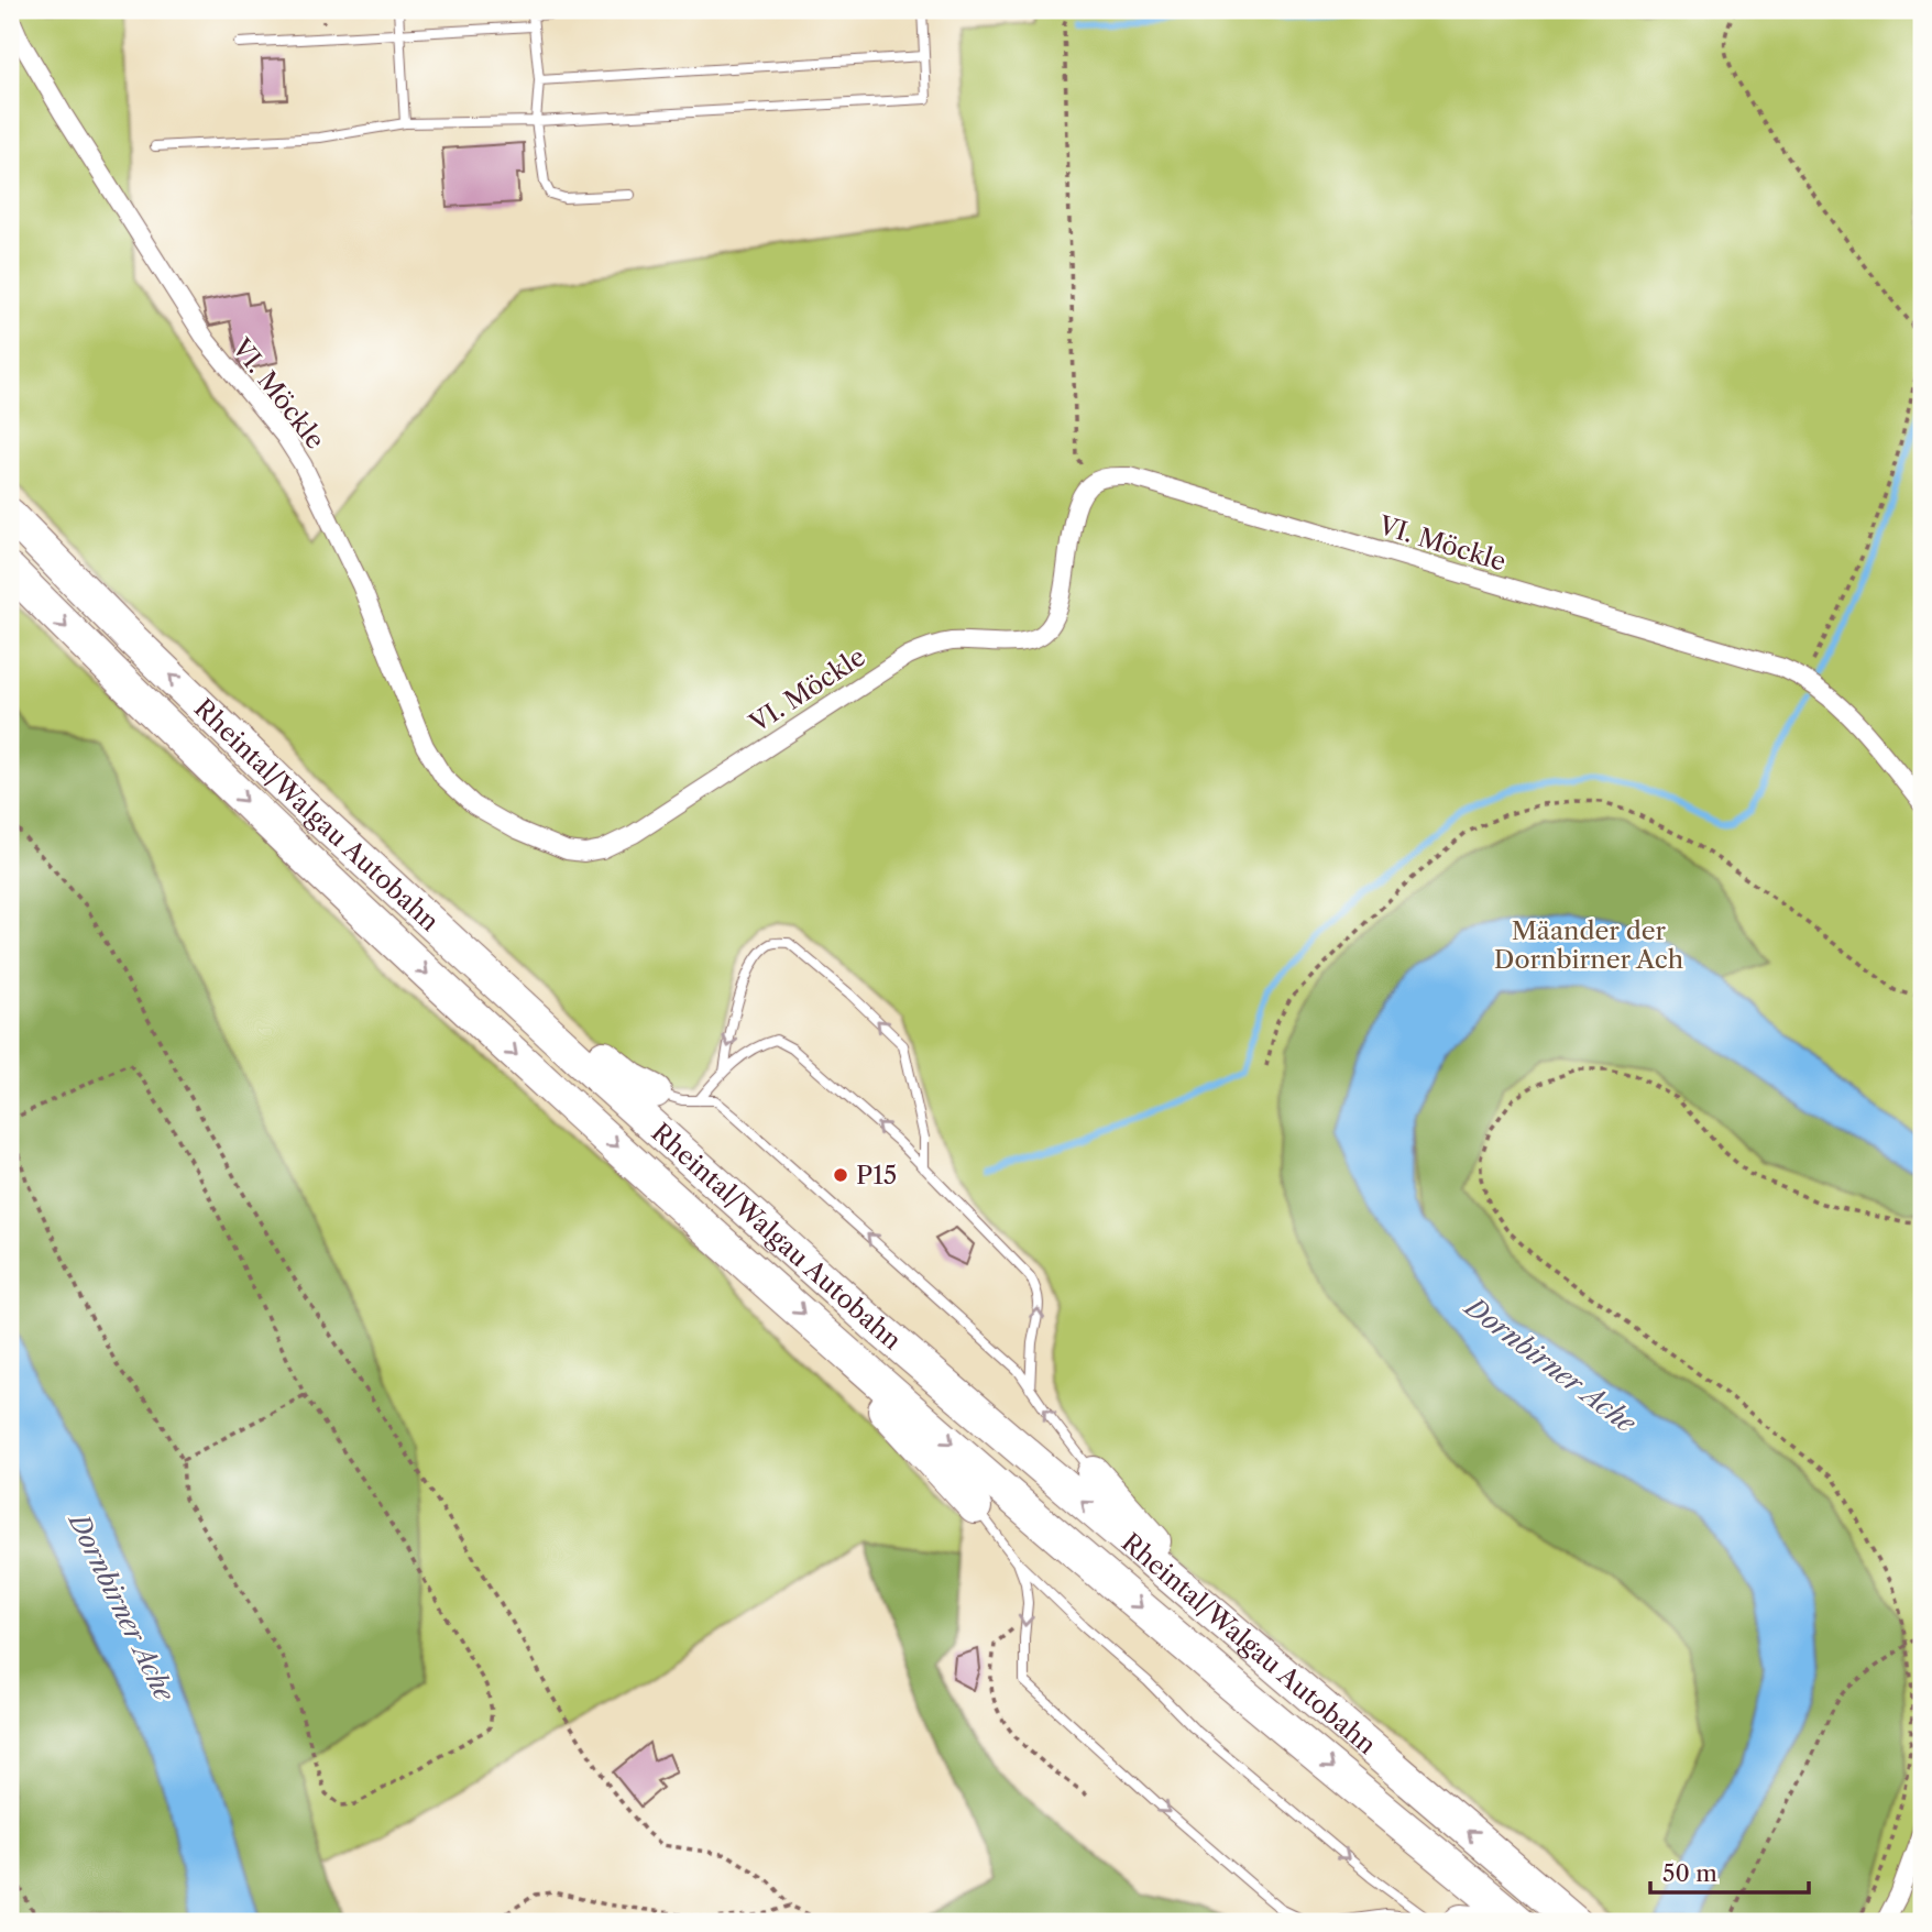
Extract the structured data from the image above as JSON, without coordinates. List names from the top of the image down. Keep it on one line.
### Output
{"streets":{"highway":["Rheintal/Walgau Autobahn"],"street":["VI. Möckle"]},"water":["Dornbirner Ache"],"parks":["Mäander der Dornbirner Ach"],"places":["P15"],"scale_bar":"50 m"}
